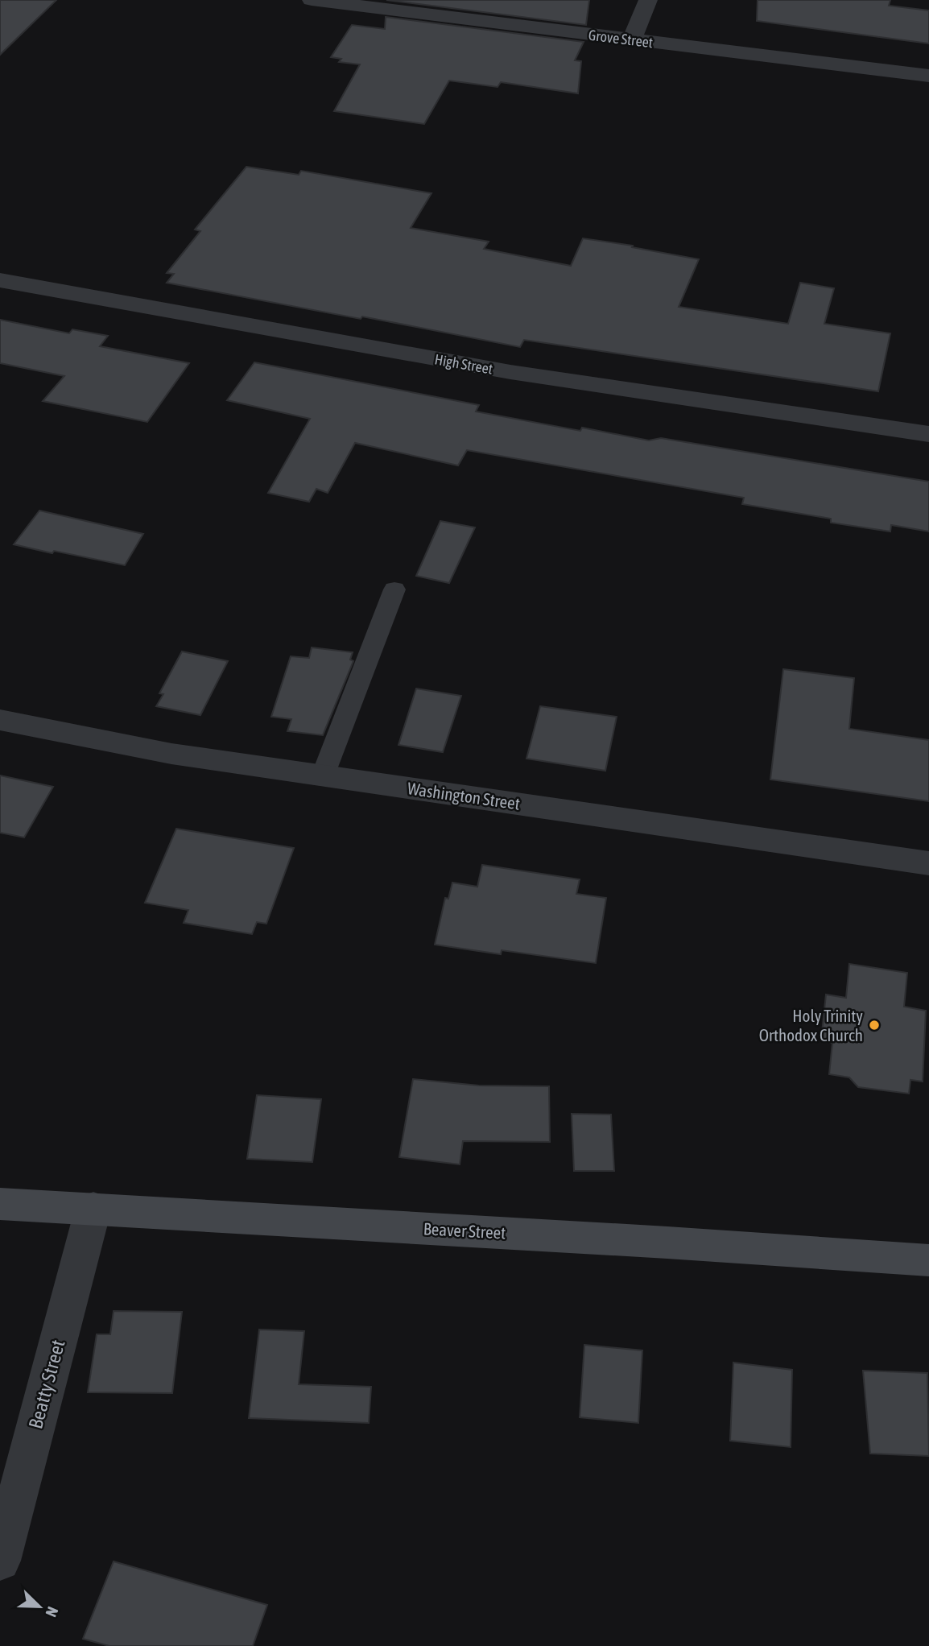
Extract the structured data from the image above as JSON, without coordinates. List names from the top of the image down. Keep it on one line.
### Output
{"streets":{"main road":["Beaver Street"],"street":["Grove Street","High Street","Washington Street","Beatty Street"]},"crossings":[["Beaver Street","Beatty Street"]],"places":["Holy Trinity Orthodox Church"],"north":"bottom right"}
